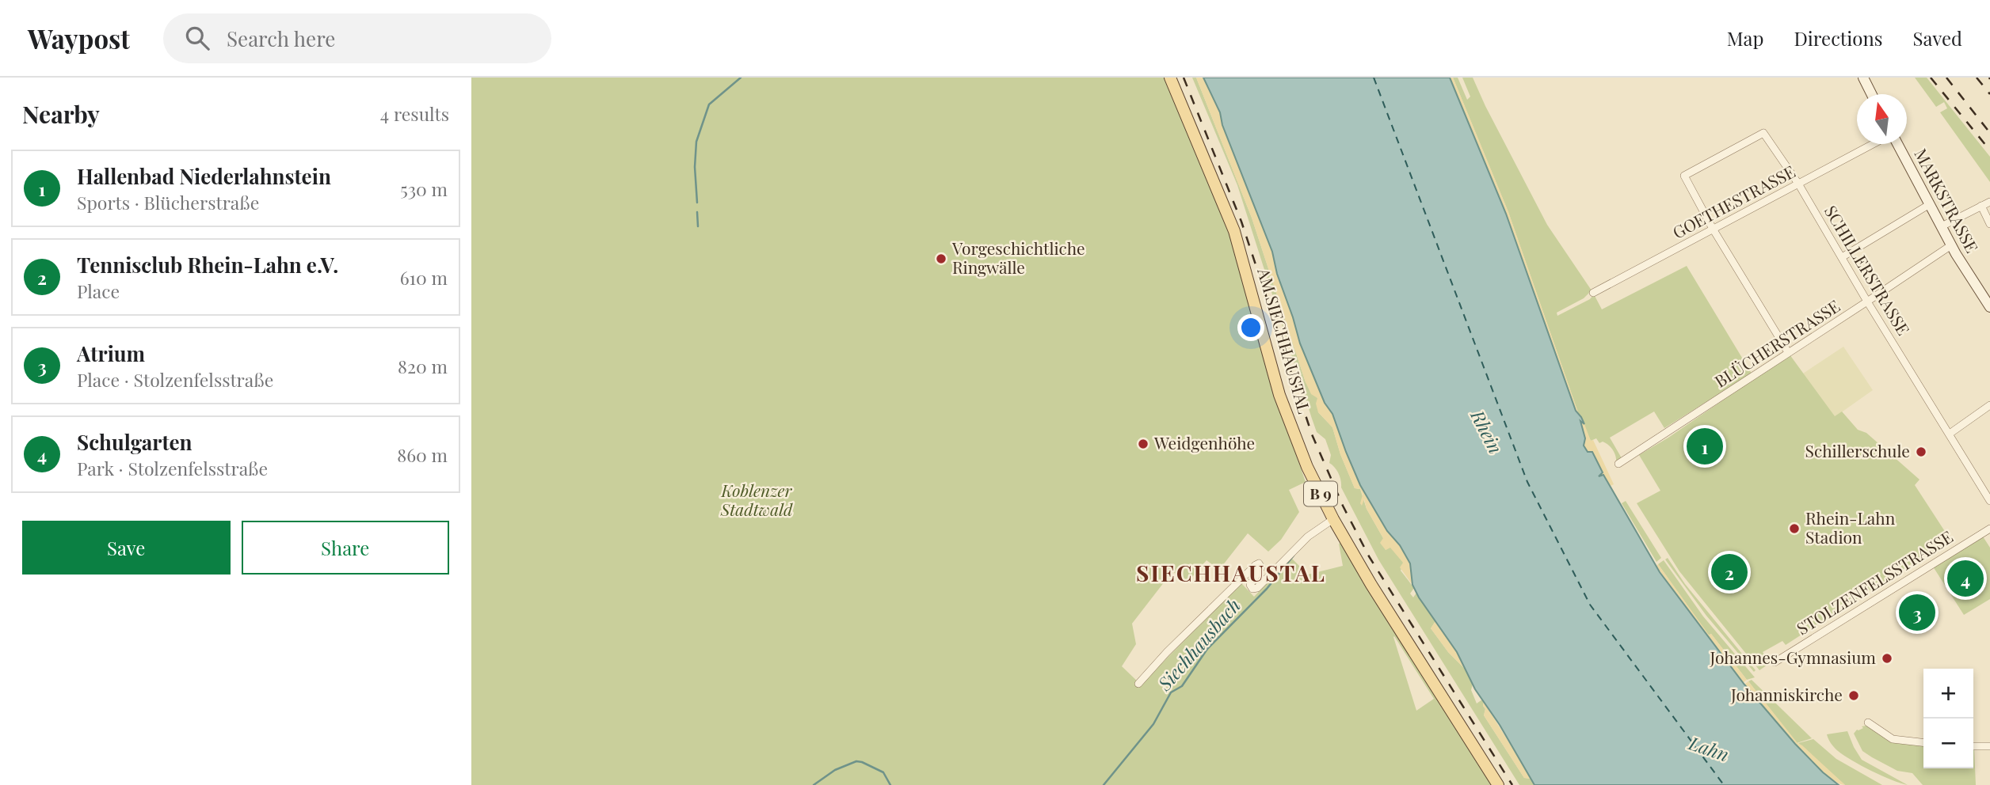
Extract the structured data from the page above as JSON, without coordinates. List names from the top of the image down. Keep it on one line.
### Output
{"streets":{"main road":["AM SIECHHAUSTAL","B 9"],"street":["MARKSTRASSE","GOETHESTRASSE","SCHILLERSTRASSE","BLÜCHERSTRASSE","STOLZENFELSSTRASSE"]},"crossings":[["MARKSTRASSE","BLÜCHERSTRASSE"],["GOETHESTRASSE","SCHILLERSTRASSE"],["SCHILLERSTRASSE","BLÜCHERSTRASSE"]],"districts":["SIECHHAUSTAL"],"water":["Rhein","Siechhausbach","Lahn"],"parks":["Koblenzer Stadtwald"],"places":["Vorgeschichtliche Ringwälle","Weidgenhöhe","Schillerschule","Rhein-Lahn Stadion","Johannes-Gymnasium","Johanniskirche"],"north":"top","page":{"header":"Waypost","search":"Search here","nav":["Map","Directions","Saved"],"heading":["Nearby","4 results"],"list":[{"mark":"1","name":"Hallenbad Niederlahnstein","note":"Sports · Blücherstraße","value":"530 m"},{"mark":"2","name":"Tennisclub Rhein-Lahn e.V.","note":"Place","value":"610 m"},{"mark":"3","name":"Atrium","note":"Place · Stolzenfelsstraße","value":"820 m"},{"mark":"4","name":"Schulgarten","note":"Park · Stolzenfelsstraße","value":"860 m"}],"pins":["1","2","4","3"],"buttons":["Save","Share"],"map_buttons":["+","−"]}}
